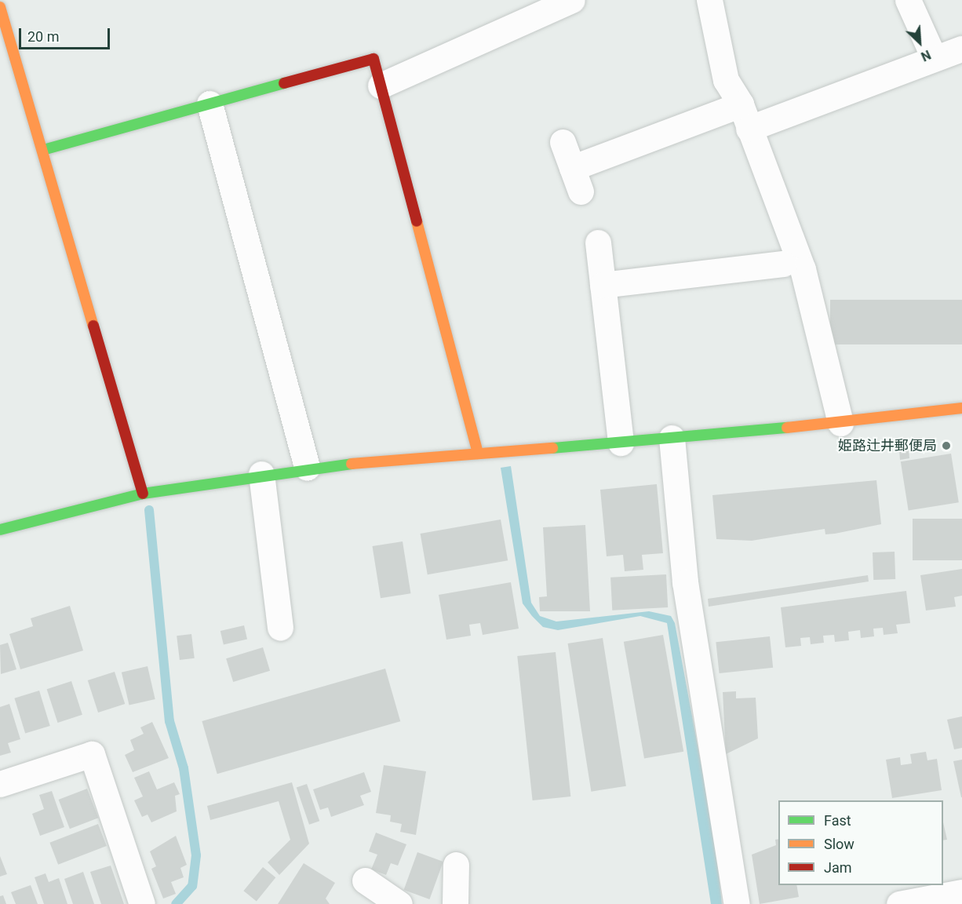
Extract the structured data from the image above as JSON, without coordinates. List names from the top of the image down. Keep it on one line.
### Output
{"places":["姫路辻井郵便局"],"legend":["Fast","Slow","Jam"],"scale_bar":"20 m","north":"bottom right"}
